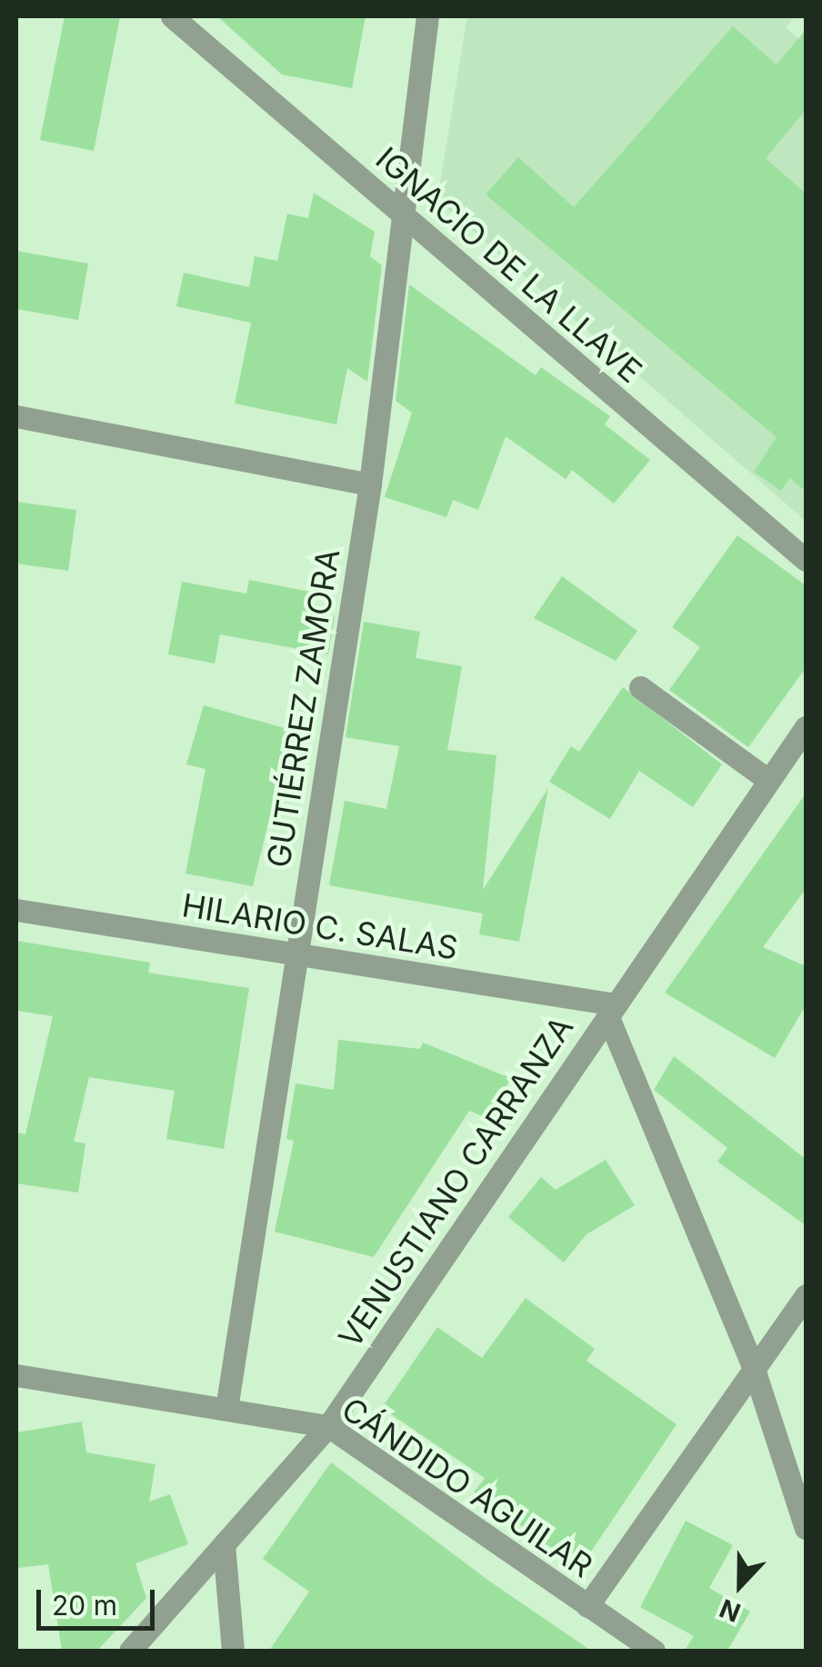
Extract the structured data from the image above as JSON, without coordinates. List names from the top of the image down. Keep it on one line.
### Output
{"streets":{"street":["IGNACIO DE LA LLAVE","GUTIÉRREZ ZAMORA","HILARIO C. SALAS","VENUSTIANO CARRANZA","CÁNDIDO AGUILAR"]},"crossings":[["IGNACIO DE LA LLAVE","GUTIÉRREZ ZAMORA"],["GUTIÉRREZ ZAMORA","HILARIO C. SALAS"],["GUTIÉRREZ ZAMORA","CÁNDIDO AGUILAR"],["HILARIO C. SALAS","VENUSTIANO CARRANZA"],["VENUSTIANO CARRANZA","CÁNDIDO AGUILAR"]],"scale_bar":"20 m","north":"bottom"}
